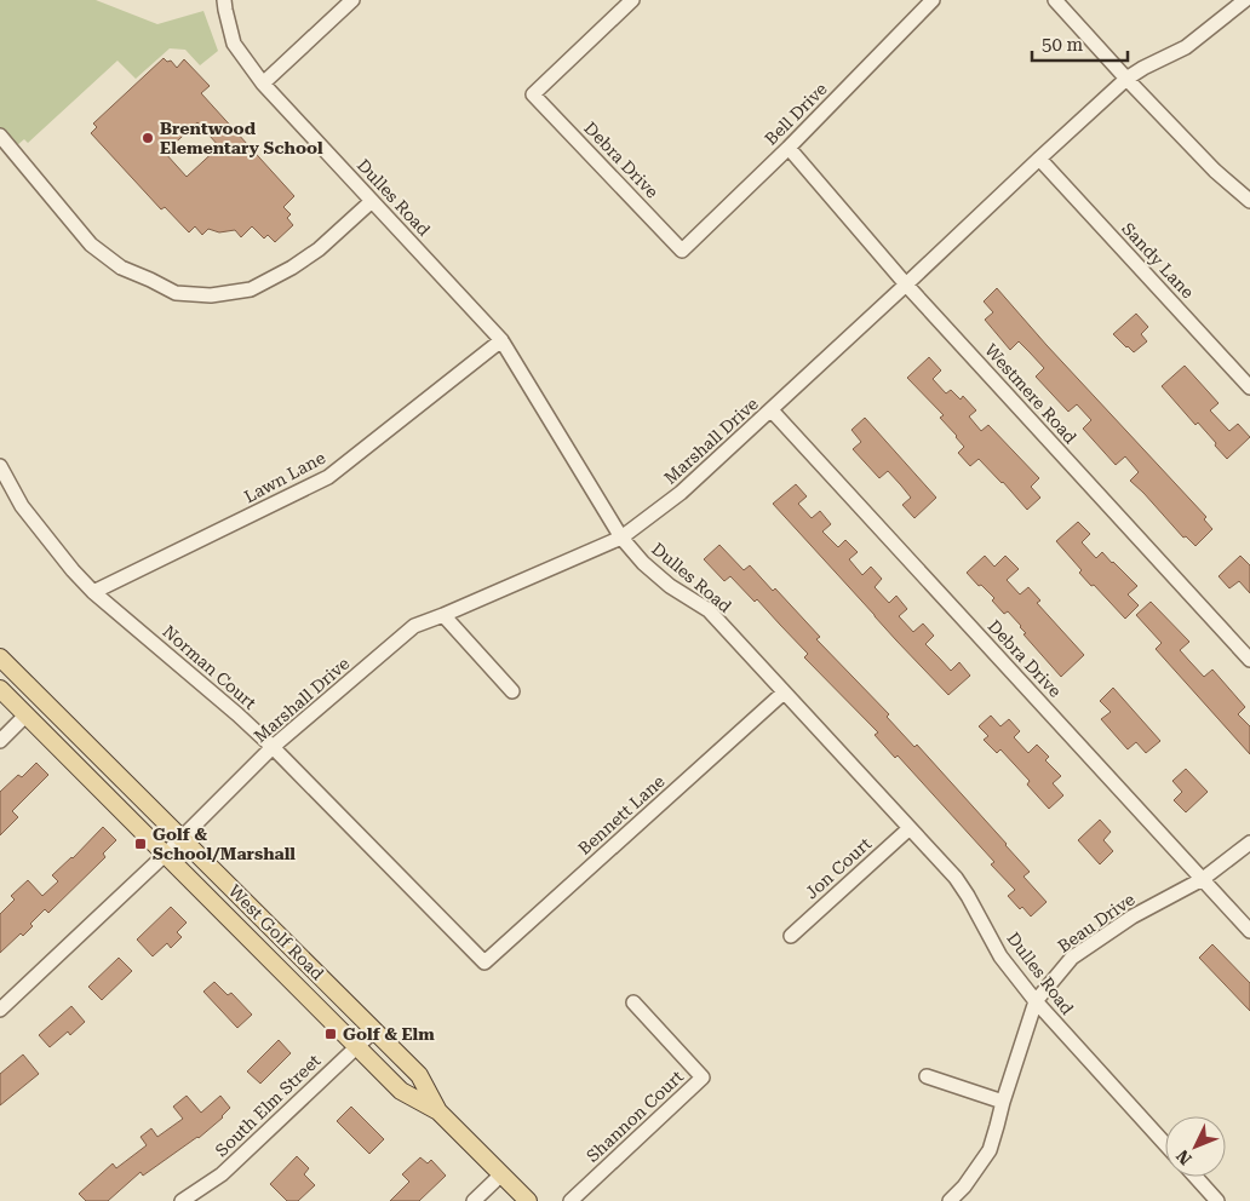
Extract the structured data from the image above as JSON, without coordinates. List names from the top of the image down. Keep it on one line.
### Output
{"streets":{"main road":["West Golf Road"],"street":["Bell Drive","Debra Drive","Dulles Road","Sandy Lane","Westmere Road","Marshall Drive","Lawn Lane","Norman Court","Bennett Lane","Jon Court","Beau Drive","South Elm Street","Shannon Court"]},"crossings":[["Bell Drive","Debra Drive"],["Bell Drive","Westmere Road"],["Debra Drive","Marshall Drive"],["Debra Drive","Beau Drive"],["Dulles Road","Marshall Drive"],["Dulles Road","Lawn Lane"],["Dulles Road","Bennett Lane"],["Dulles Road","Jon Court"],["Dulles Road","Beau Drive"],["Sandy Lane","Marshall Drive"],["Westmere Road","Marshall Drive"],["Marshall Drive","Norman Court"],["Marshall Drive","West Golf Road"],["Lawn Lane","Norman Court"],["Norman Court","Bennett Lane"],["West Golf Road","South Elm Street"]],"places":{"other":["Brentwood Elementary School"],"transit":["Golf & School/Marshall","Golf & Elm"]},"scale_bar":"50 m","north":"bottom left"}
